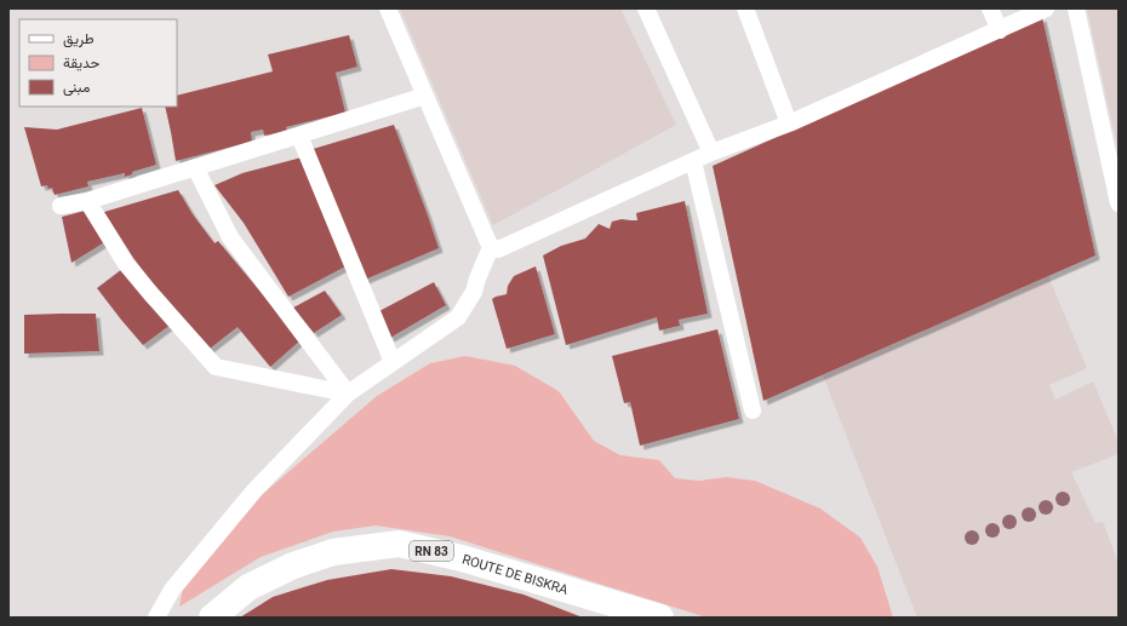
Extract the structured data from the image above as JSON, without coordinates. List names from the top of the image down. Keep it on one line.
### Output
{"streets":{"main road":["RN 83","ROUTE DE BISKRA"]},"legend":["طريق","حديقة","مبنى"]}
